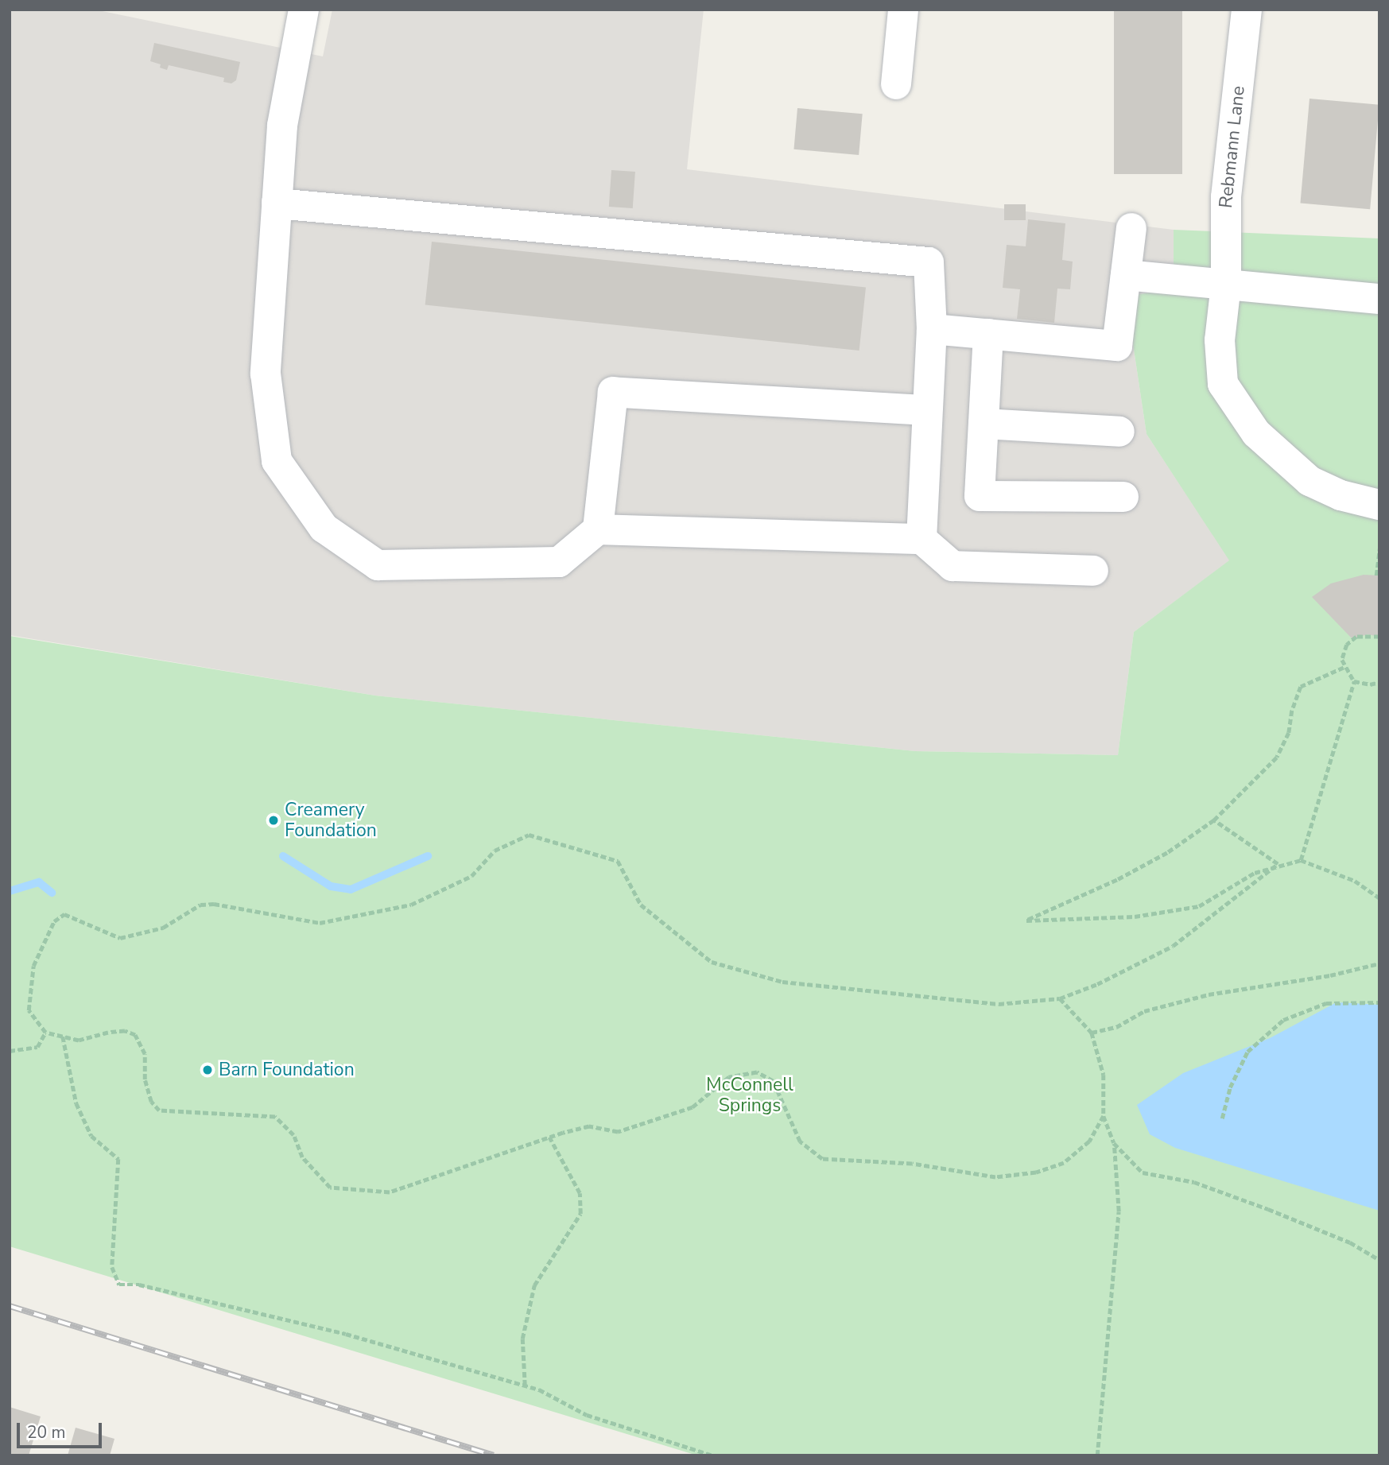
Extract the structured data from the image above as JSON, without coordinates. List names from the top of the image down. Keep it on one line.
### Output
{"streets":{"street":["Rebmann Lane"]},"parks":["McConnell Springs"],"places":["Creamery Foundation","Barn Foundation"],"scale_bar":"20 m"}
